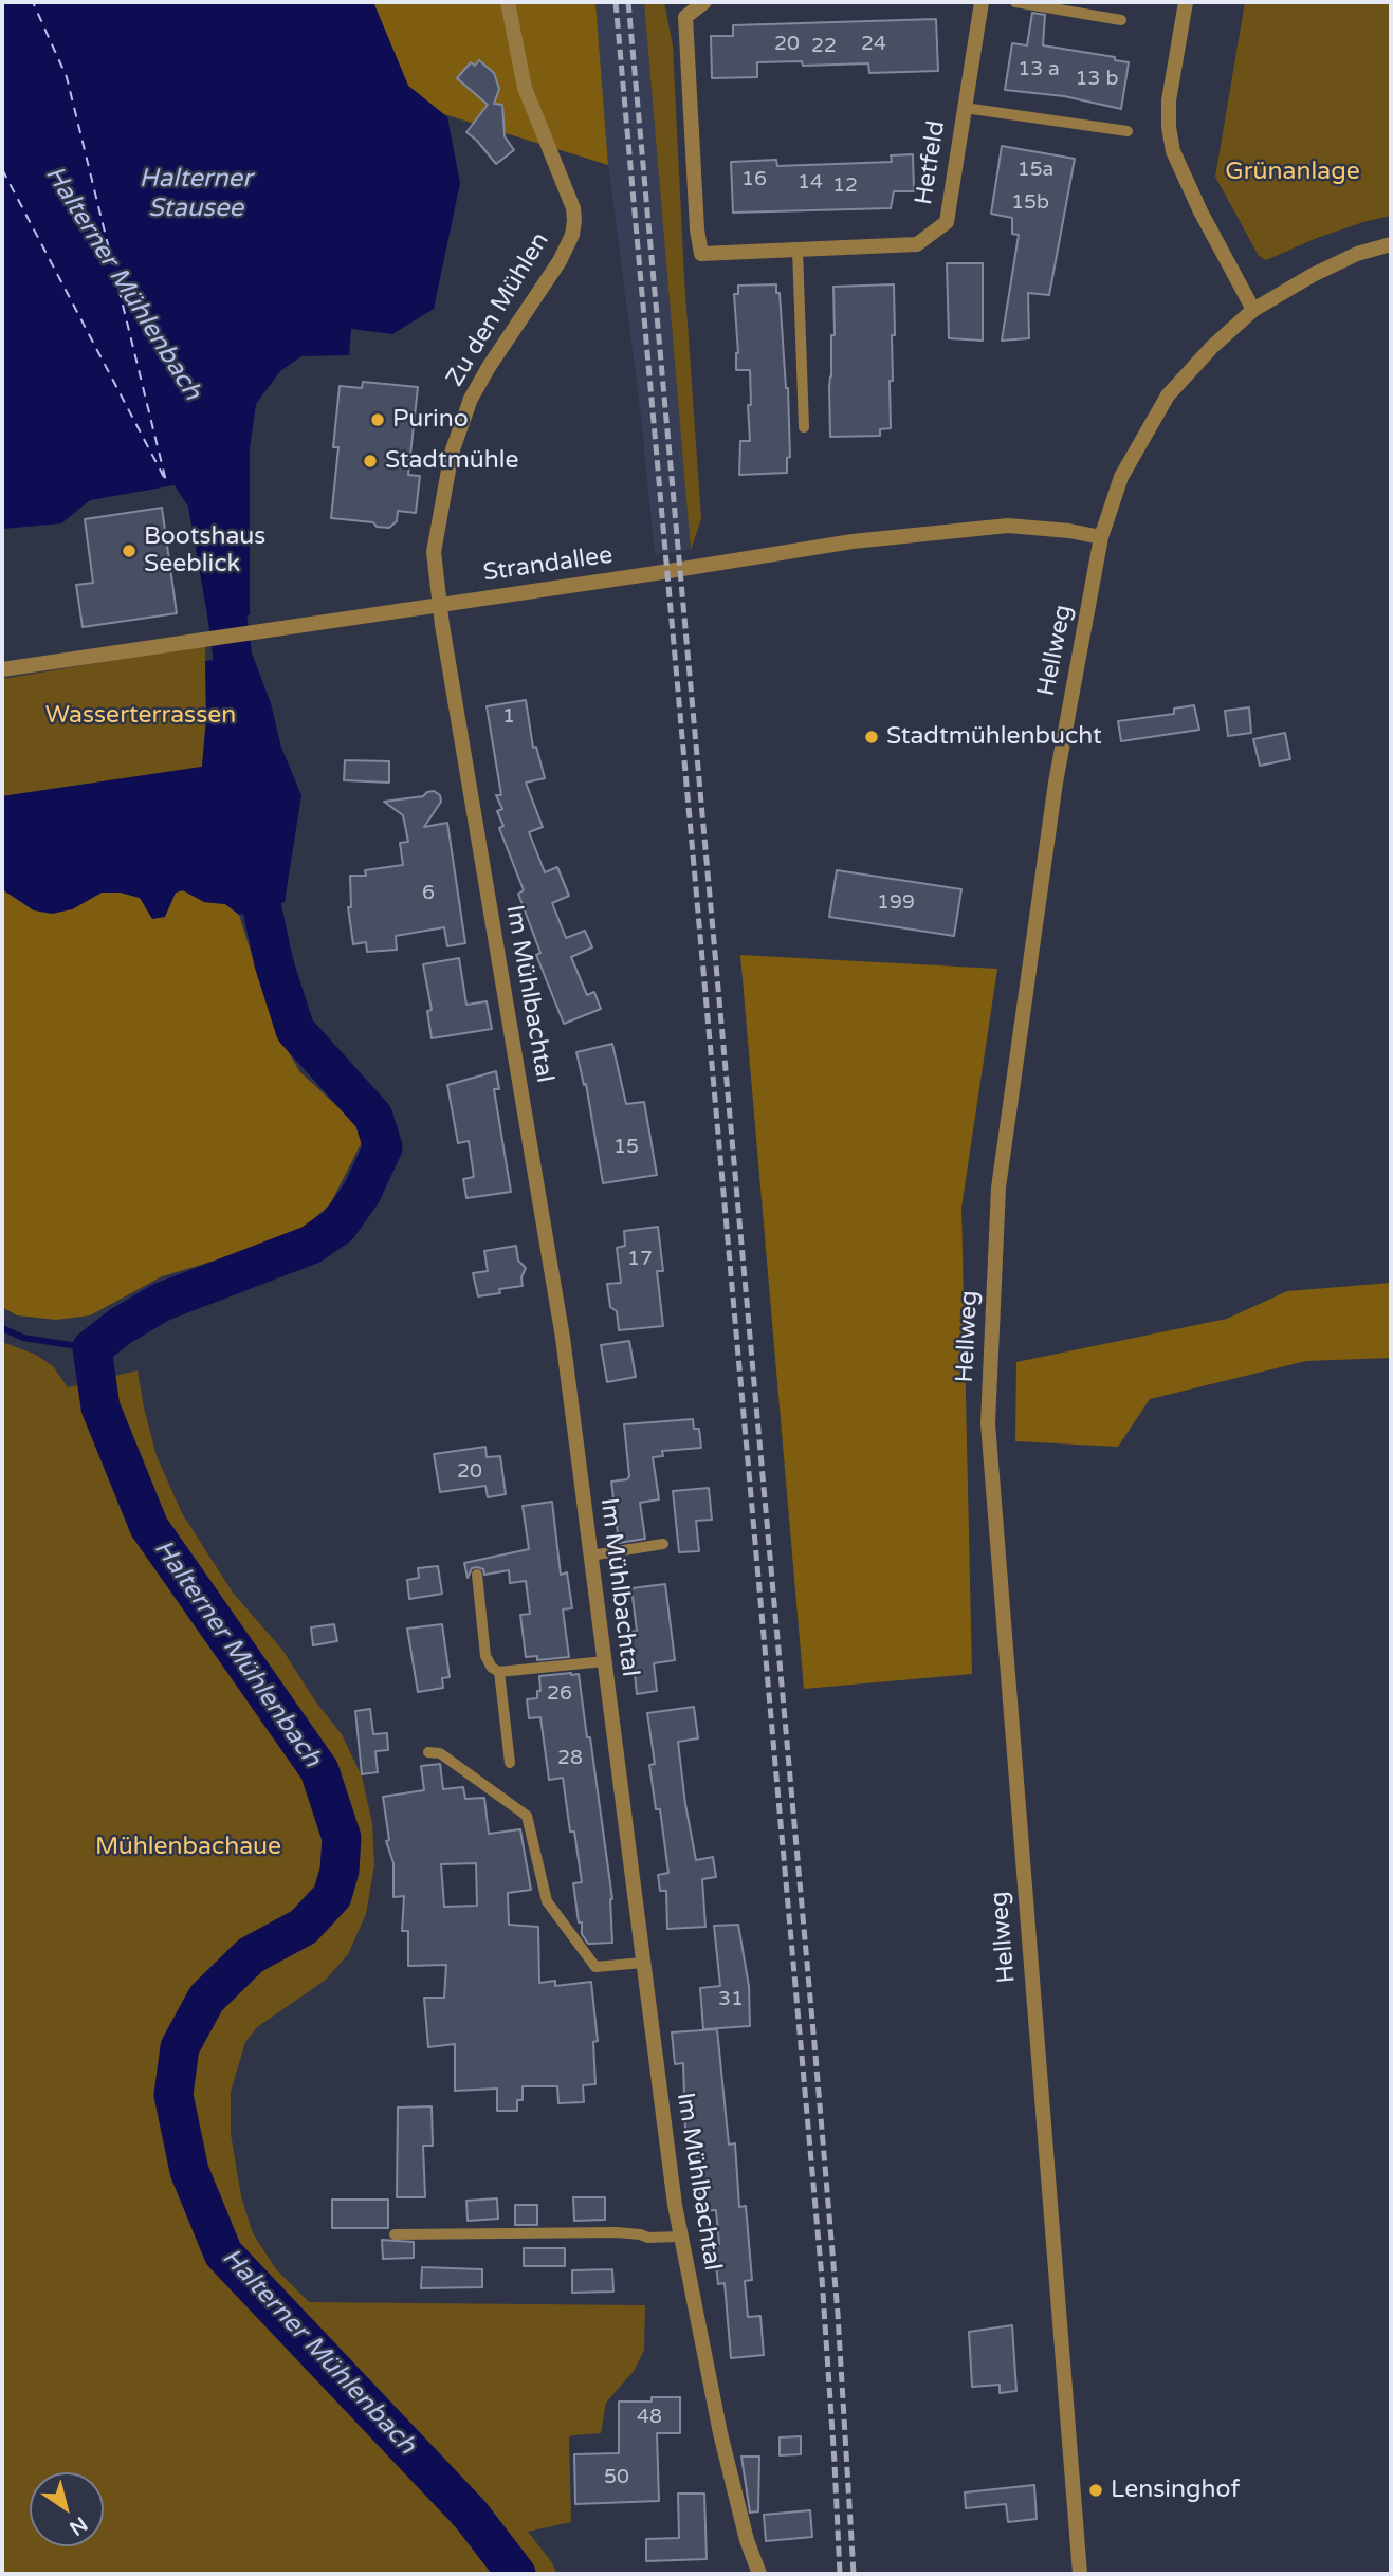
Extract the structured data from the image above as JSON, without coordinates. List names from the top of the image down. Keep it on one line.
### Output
{"streets":{"street":["Hetfeld","Zu den Mühlen","Strandallee","Hellweg","Im Mühlbachtal"]},"crossings":[["Zu den Mühlen","Strandallee"],["Zu den Mühlen","Im Mühlbachtal"],["Strandallee","Hellweg"],["Strandallee","Im Mühlbachtal"]],"water":["Halterner Stausee","Halterner Mühlenbach"],"parks":["Grünanlage","Wasserterrassen","Mühlenbachaue"],"places":["Purino","Stadtmühle","Bootshaus Seeblick","Stadtmühlenbucht","Lensinghof"],"house_numbers":["20","24","22","13 a","13 b","15a","16","14","12","15b","1","6","199","15","17","20","26","28","31","48","50"],"north":"bottom right"}
